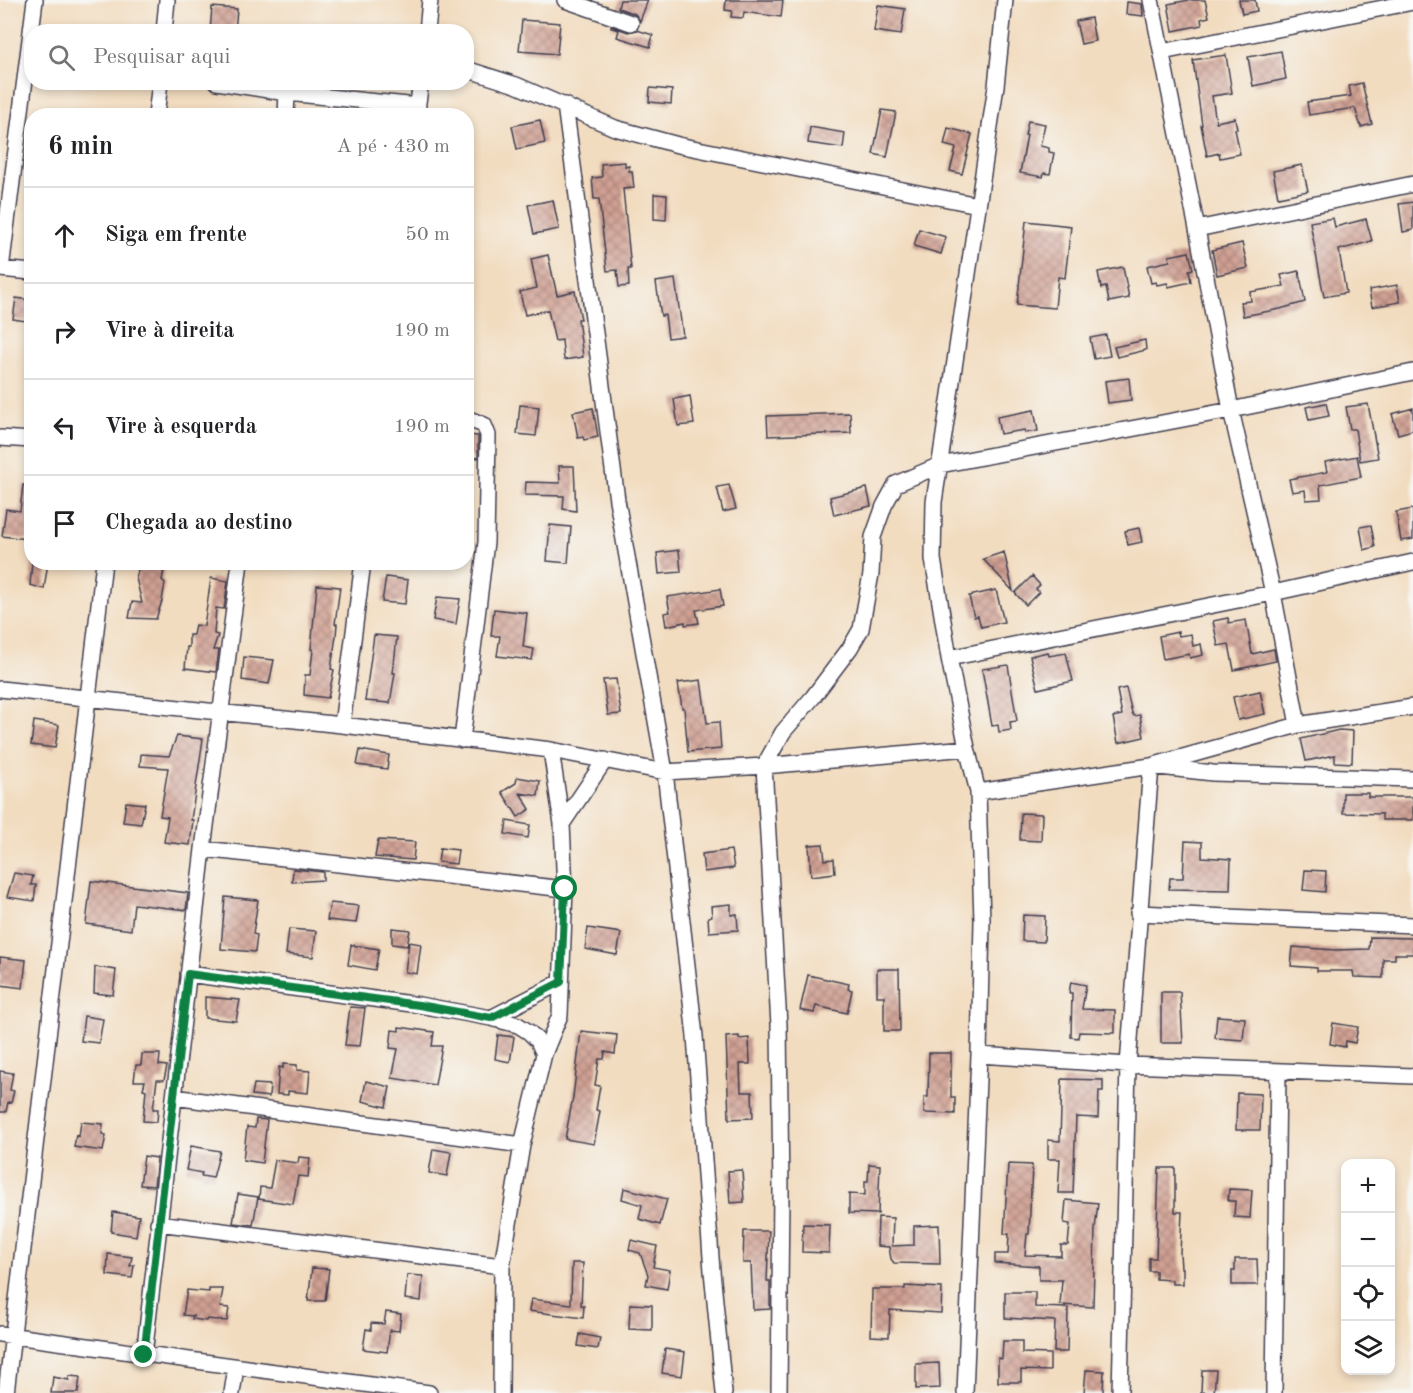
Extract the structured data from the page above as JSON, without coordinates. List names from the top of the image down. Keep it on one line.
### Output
{"page":{"search":"Pesquisar aqui","heading":["6 min","A pé · 430 m"],"list":[["Siga em frente","50 m"],["Vire à direita","190 m"],["Vire à esquerda","190 m"],"Chegada ao destino"],"map_buttons":["+","−"]}}
